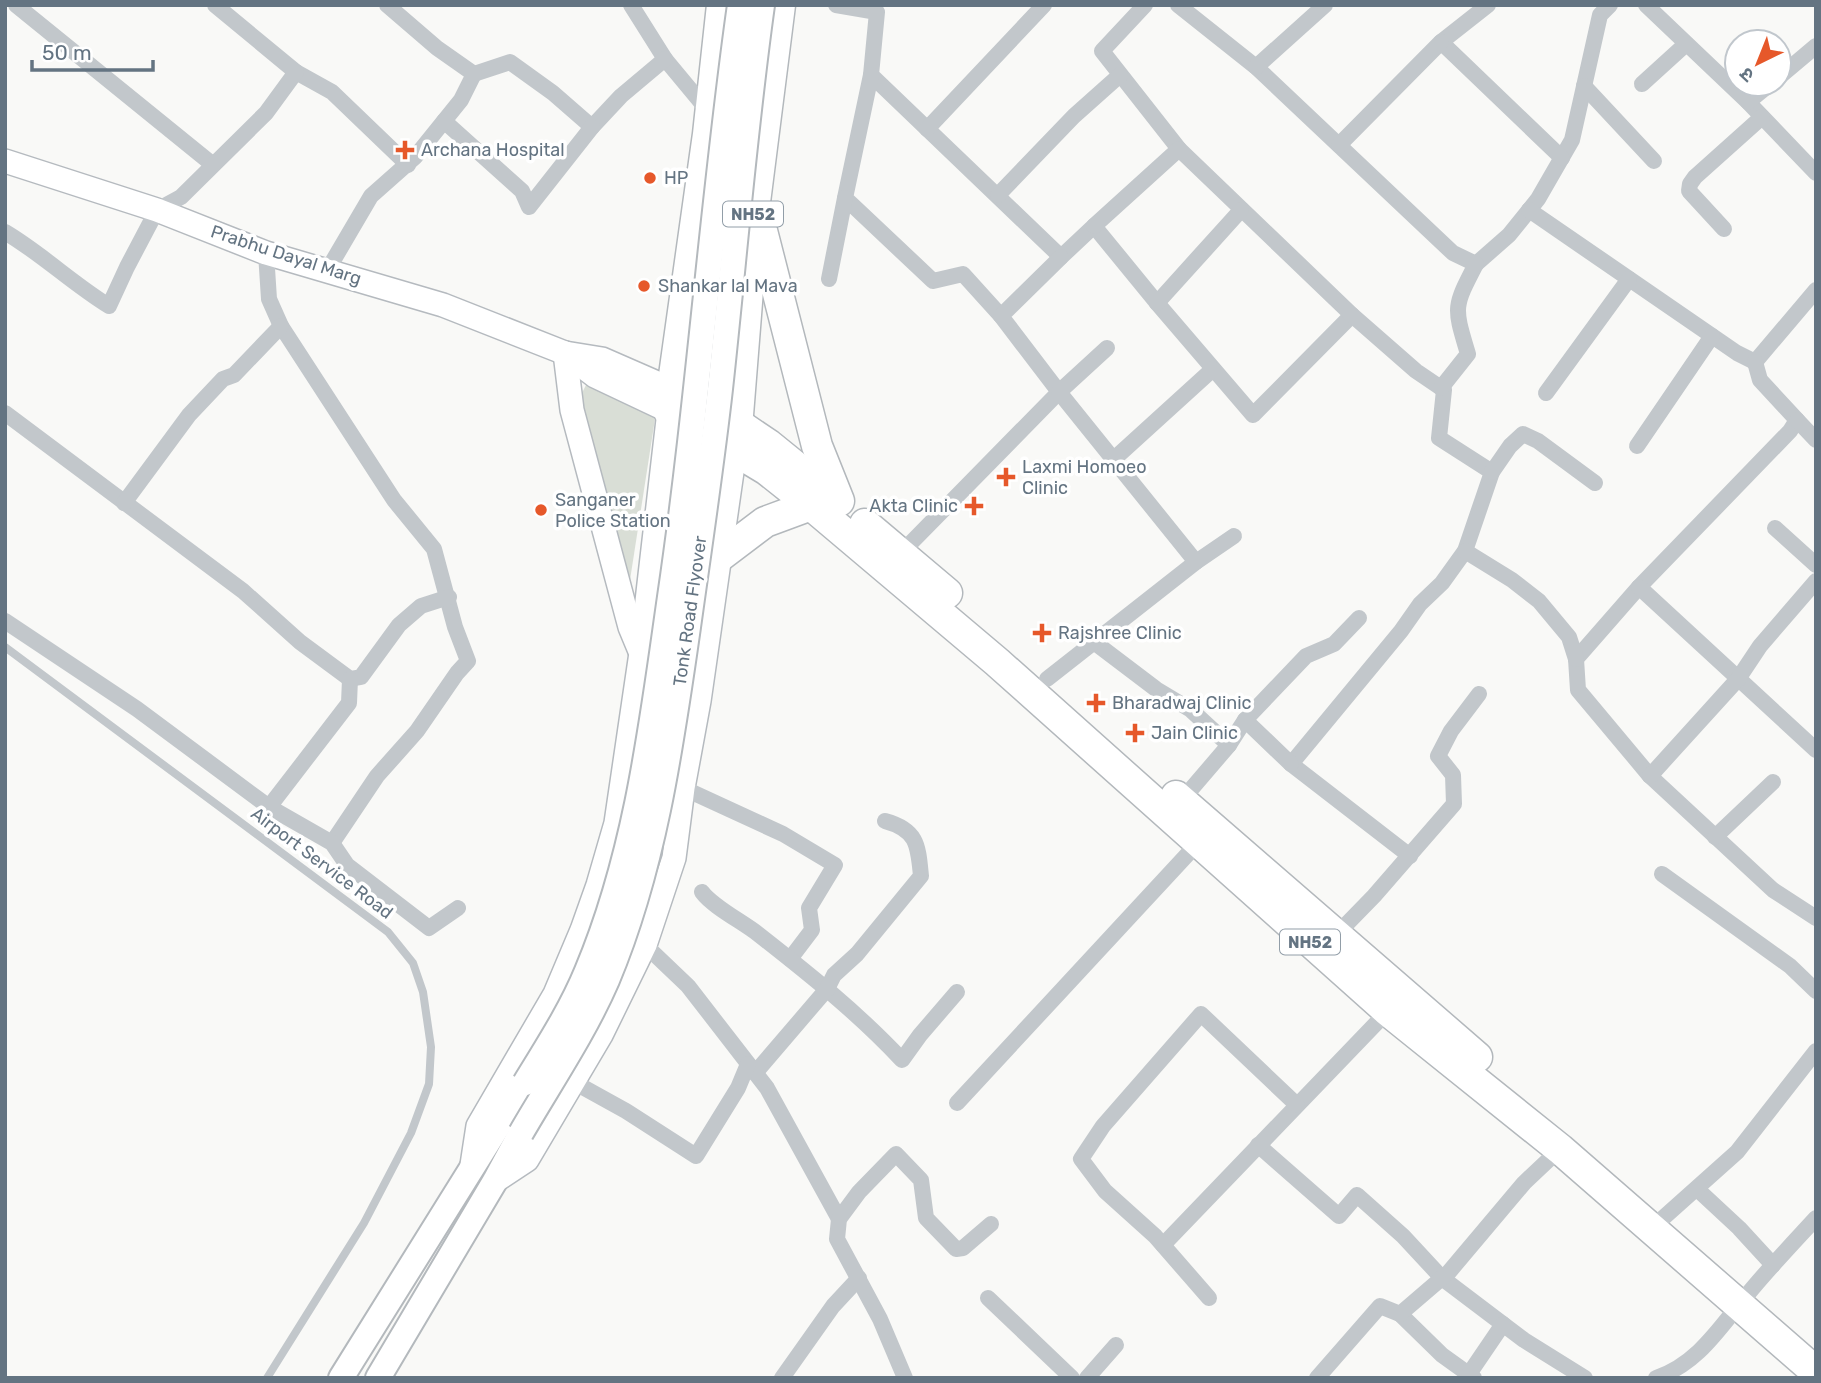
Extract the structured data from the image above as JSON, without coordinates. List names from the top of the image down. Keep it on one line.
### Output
{"streets":{"highway":["NH52"],"main road":["Tonk Road Flyover"],"street":["Prabhu Dayal Marg"],"lane":["Airport Service Road"]},"crossings":[["NH52","Prabhu Dayal Marg"]],"places":{"health":["Archana Hospital","Laxmi Homoeo Clinic","Akta Clinic","Rajshree Clinic","Bharadwaj Clinic","Jain Clinic"],"other":["HP","Shankar lal Mava","Sanganer Police Station"]},"scale_bar":"50 m","north":"bottom left"}
